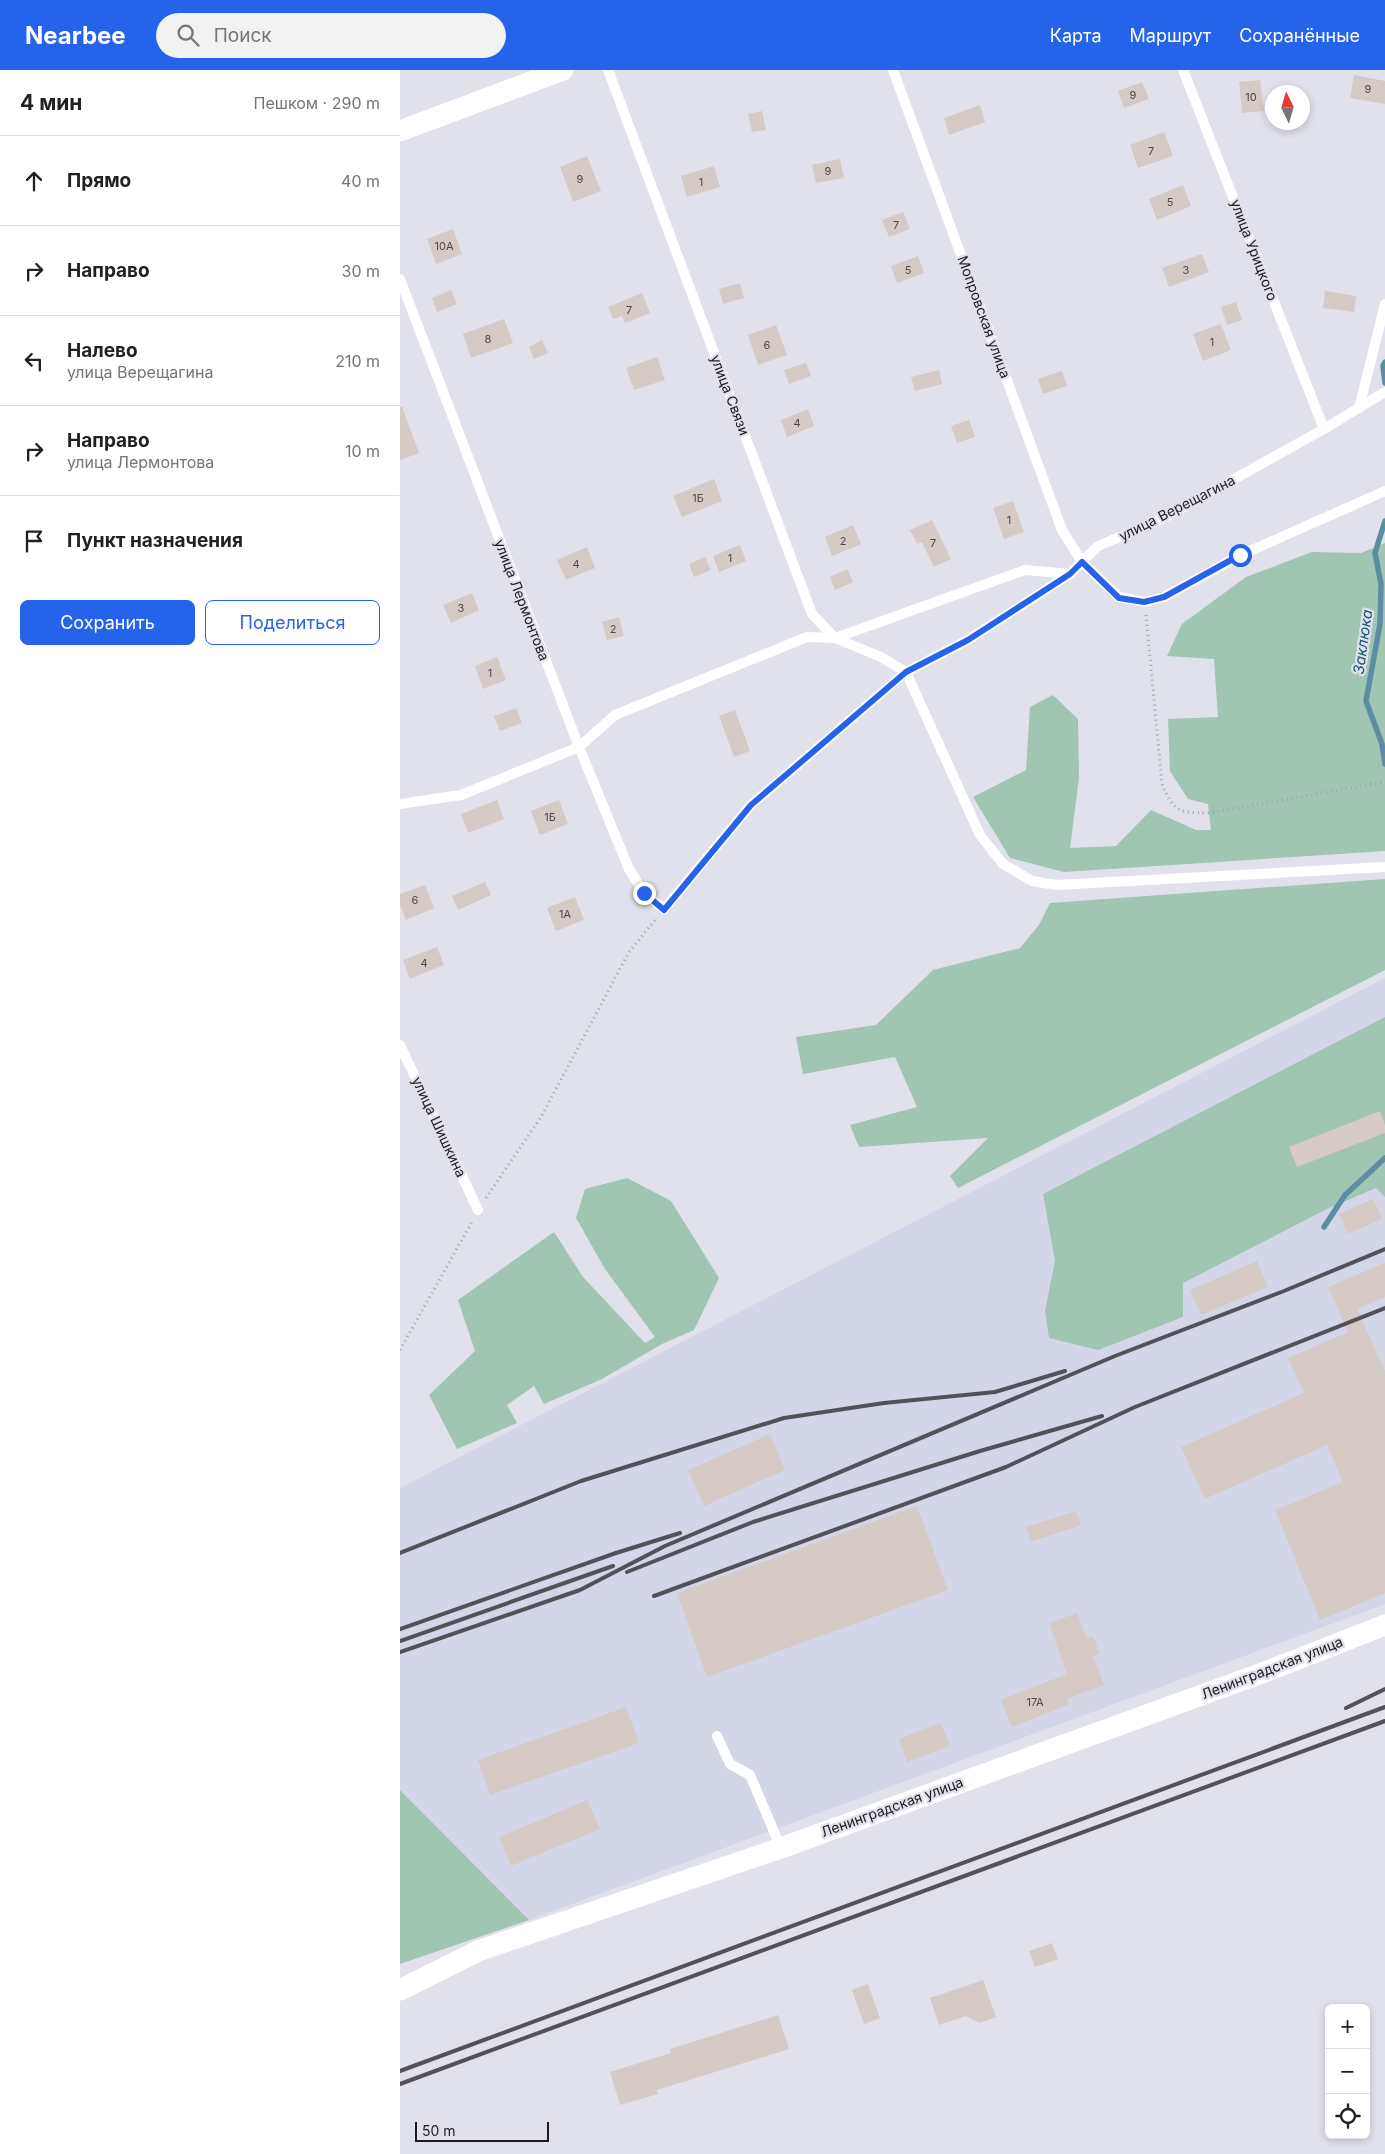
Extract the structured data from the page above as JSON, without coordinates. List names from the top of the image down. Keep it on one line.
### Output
{"streets":{"street":["Ленинградская улица"],"lane":["улица Урицкого","Мопровская улица","улица Связи","улица Верещагина","улица Лермонтова","улица Шишкина"]},"crossings":[["улица Урицкого","улица Верещагина"],["Мопровская улица","улица Верещагина"],["улица Связи","улица Верещагина"],["улица Верещагина","улица Лермонтова"]],"water":["Заклюка"],"house_numbers":["9","9","10","7","9","9","1","5","7","10А","5","3","7","8","1","6","4","1Б","1","2","7","1","4","3","2","1","1Б","6","1А","4","17А"],"scale_bar":"50 m","north":"top","page":{"header":"Nearbee","search":"Поиск","nav":["Карта","Маршрут","Сохранённые"],"heading":["4 мин","Пешком · 290 m"],"list":[["Прямо","40 m"],["Направо","30 m"],["Налево","улица Верещагина","210 m"],["Направо","улица Лермонтова","10 m"],"Пункт назначения"],"buttons":["Сохранить","Поделиться"],"map_buttons":["+","−"],"scale":"50 m"}}
